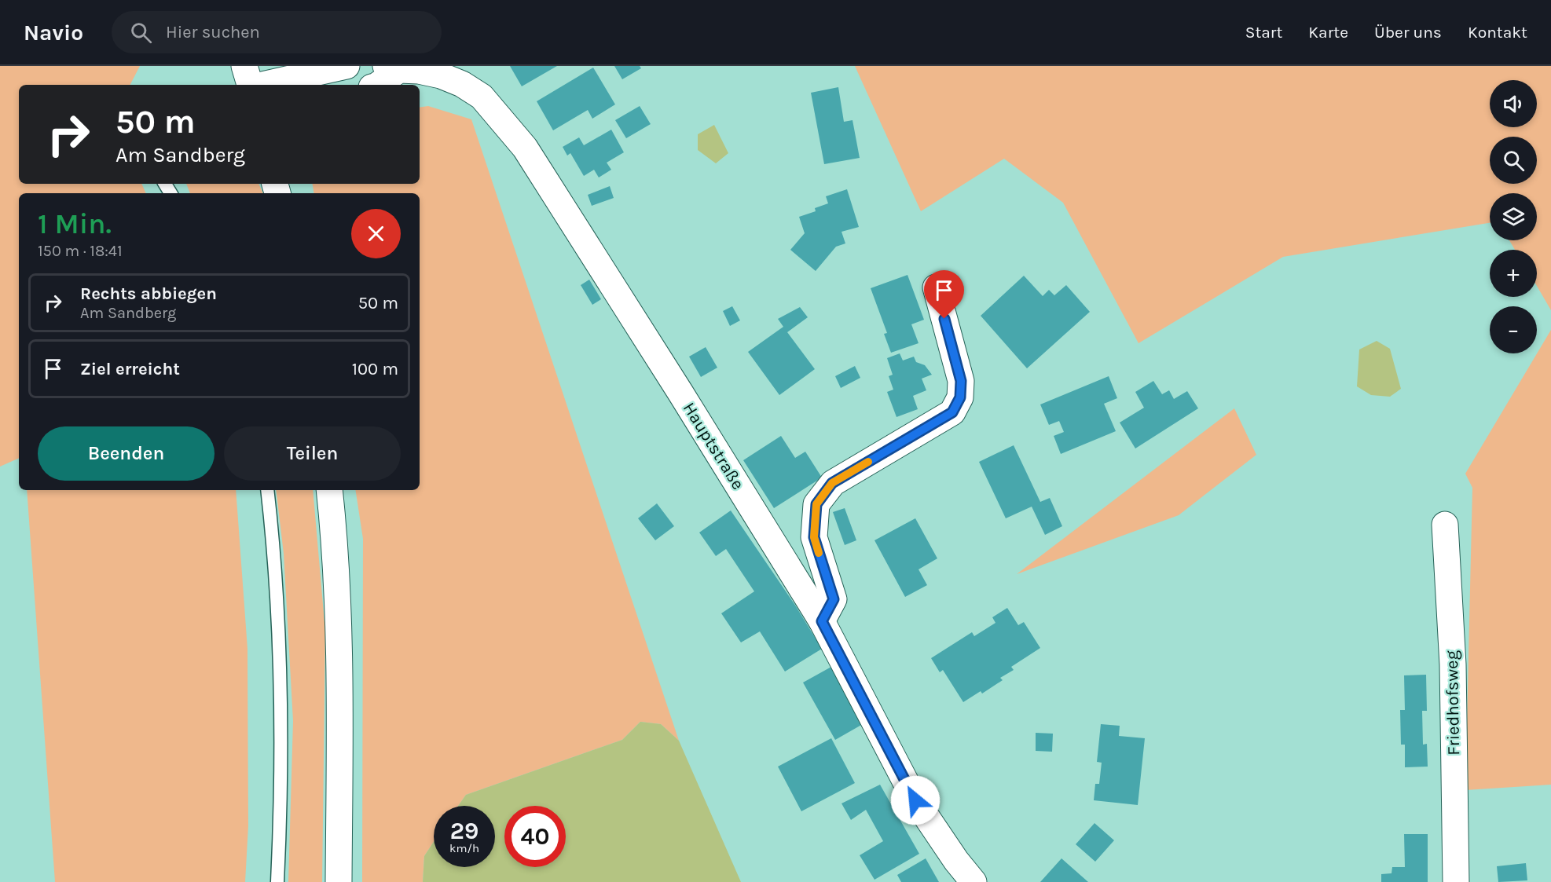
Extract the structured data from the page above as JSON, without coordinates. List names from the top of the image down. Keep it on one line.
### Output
{"streets":{"street":["Hauptstraße","Friedhofsweg"]},"page":{"header":"Navio","search":"Hier suchen","nav":["Start","Karte","Über uns","Kontakt"],"map_buttons":["+","−"],"turn":["50 m","Am Sandberg"],"heading":["1 Min.","150 m · 18:41"],"list":[{"name":"Rechts abbiegen","note":"Am Sandberg","value":"50 m"},{"name":"Ziel erreicht","value":"100 m"}],"buttons":["Beenden","Teilen"],"speed":"29 km/h","limit":"40"}}
